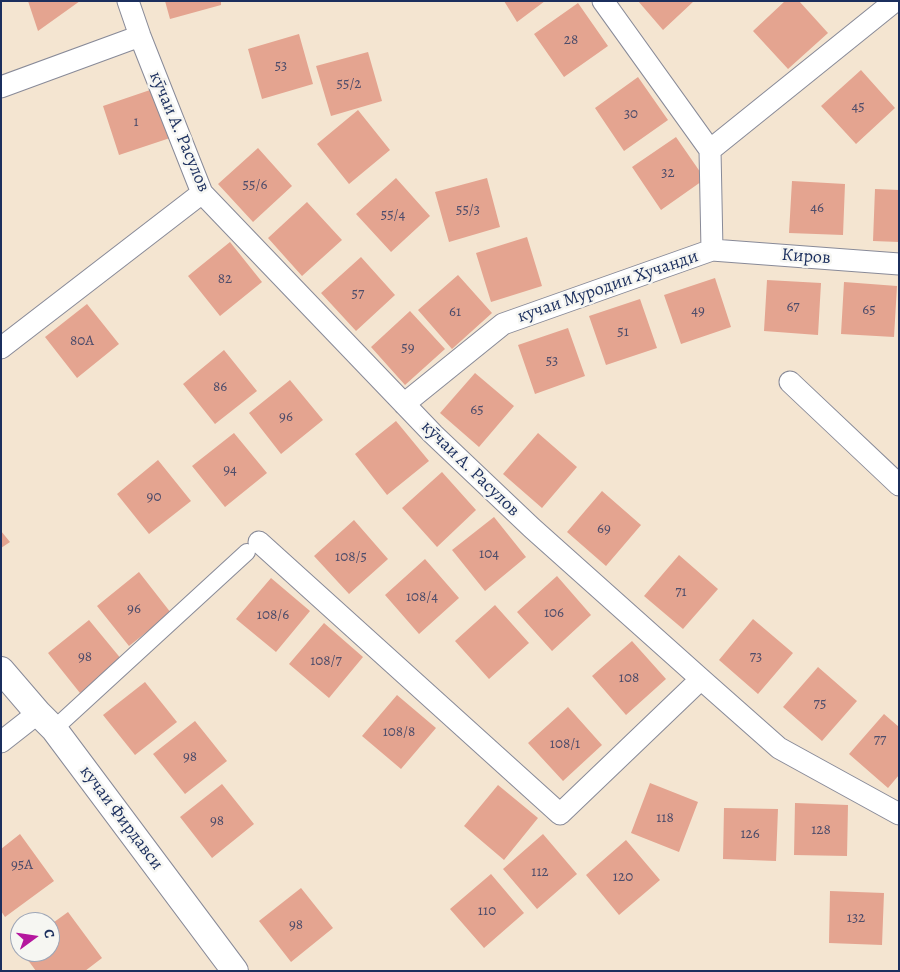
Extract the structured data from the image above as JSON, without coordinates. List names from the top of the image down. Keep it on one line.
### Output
{"streets":{"street":["кӯчаи А. Расулов","Киров","кучаи Муродии Хучанди","кучаи Фирдавси"]},"crossings":[["кӯчаи А. Расулов","кучаи Муродии Хучанди"],["Киров","кучаи Муродии Хучанди"]],"house_numbers":["28","53","55/2","45","30","1","32","55/6","46","55/3","55/4","82","57","67","65","49","61","51","80А","59","53","86","65","96","94","90","69","104","108/5","71","108/4","96","106","108/6","98","73","108/7","108","75","108/8","77","108/1","98","118","98","128","126","95А","112","120","110","132","98"],"north":"right"}
